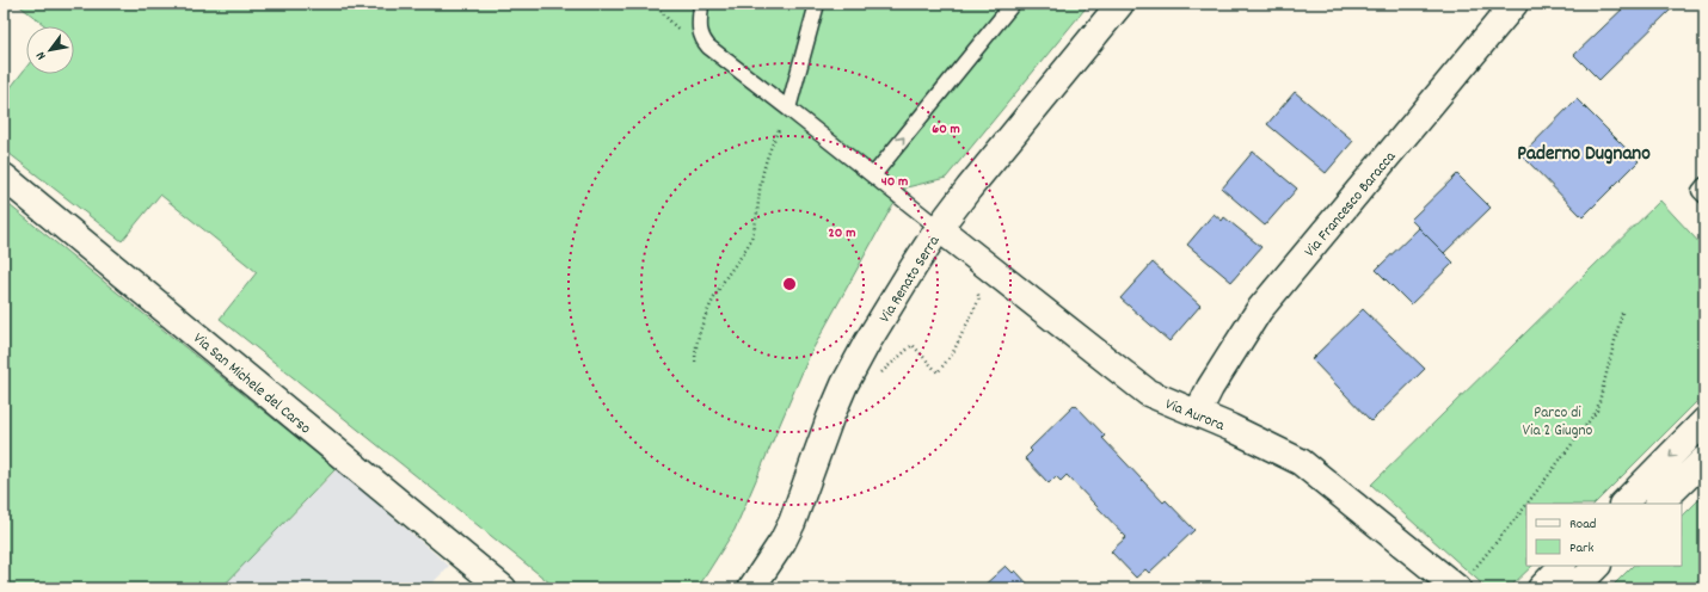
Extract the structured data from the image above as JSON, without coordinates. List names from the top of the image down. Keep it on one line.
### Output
{"streets":{"street":["Via Francesco Baracca","Via Renato Serra","Via San Michele del Carso","Via Aurora"]},"crossings":[["Via Francesco Baracca","Via Aurora"],["Via Renato Serra","Via Aurora"]],"districts":["Paderno Dugnano"],"parks":["Parco di Via 2 Giugno"],"legend":["Road","Park"],"north":"bottom left","rings":["60 m","40 m","20 m"]}
